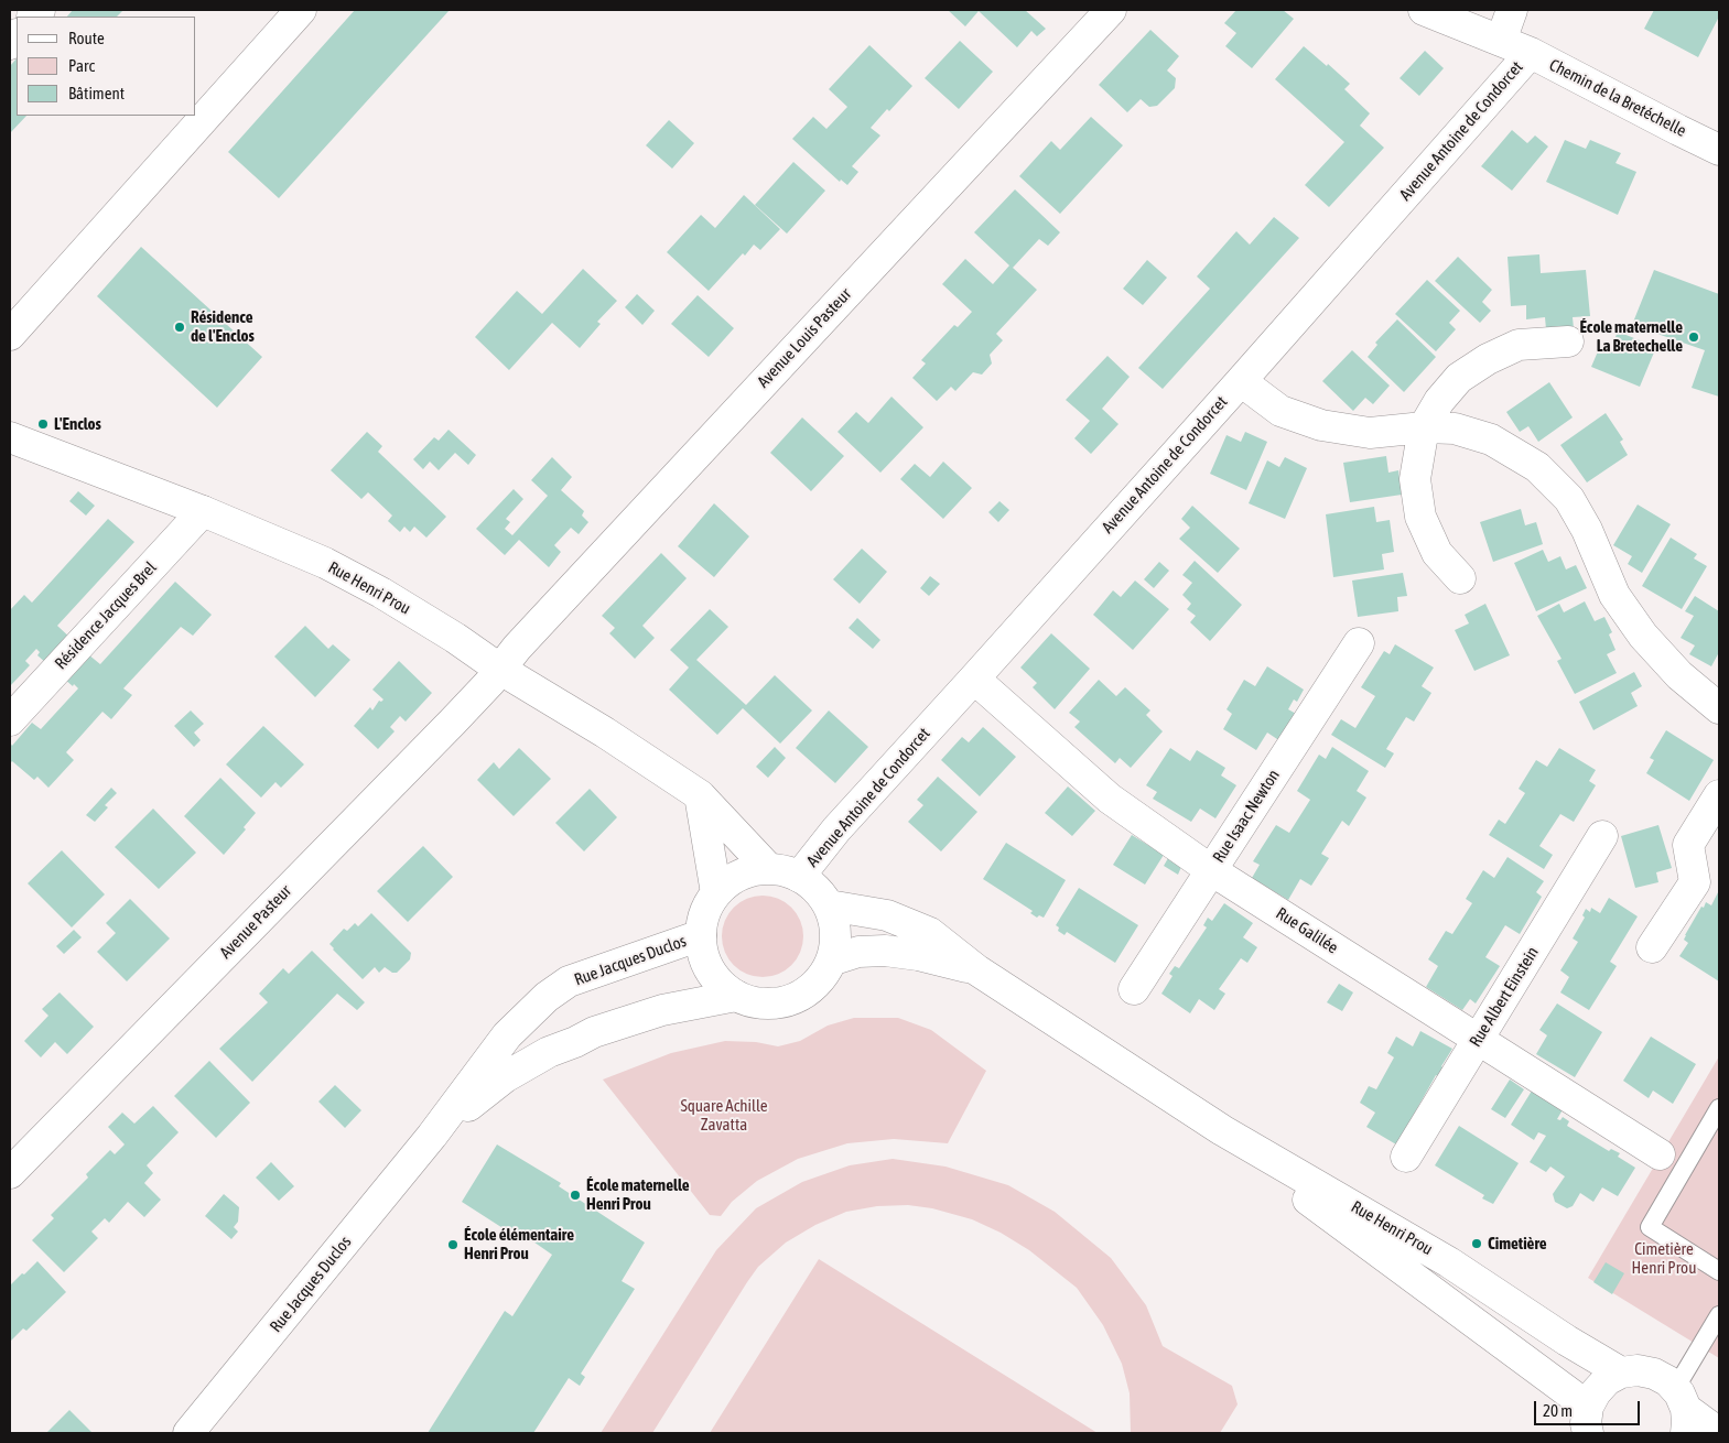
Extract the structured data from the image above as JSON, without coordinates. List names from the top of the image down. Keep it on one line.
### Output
{"streets":{"street":["Chemin de la Bretéchelle","Avenue Antoine de Condorcet","Avenue Louis Pasteur","Rue Henri Prou","Résidence Jacques Brel","Rue Isaac Newton","Avenue Pasteur","Rue Galilée","Rue Jacques Duclos","Rue Albert Einstein"]},"crossings":[["Chemin de la Bretéchelle","Avenue Antoine de Condorcet"],["Avenue Antoine de Condorcet","Rue Henri Prou"],["Avenue Antoine de Condorcet","Rue Galilée"],["Avenue Antoine de Condorcet","Rue Jacques Duclos"],["Avenue Louis Pasteur","Rue Henri Prou"],["Avenue Louis Pasteur","Avenue Pasteur"],["Rue Henri Prou","Résidence Jacques Brel"],["Rue Henri Prou","Avenue Pasteur"],["Rue Henri Prou","Rue Jacques Duclos"],["Rue Isaac Newton","Rue Galilée"],["Rue Galilée","Rue Albert Einstein"]],"parks":["Square Achille Zavatta","Cimetière Henri Prou"],"places":["Résidence de l'Enclos","École maternelle La Bretechelle","L'Enclos","École maternelle Henri Prou","Cimetière","École élémentaire Henri Prou"],"legend":["Route","Parc","Bâtiment"],"scale_bar":"20 m"}
